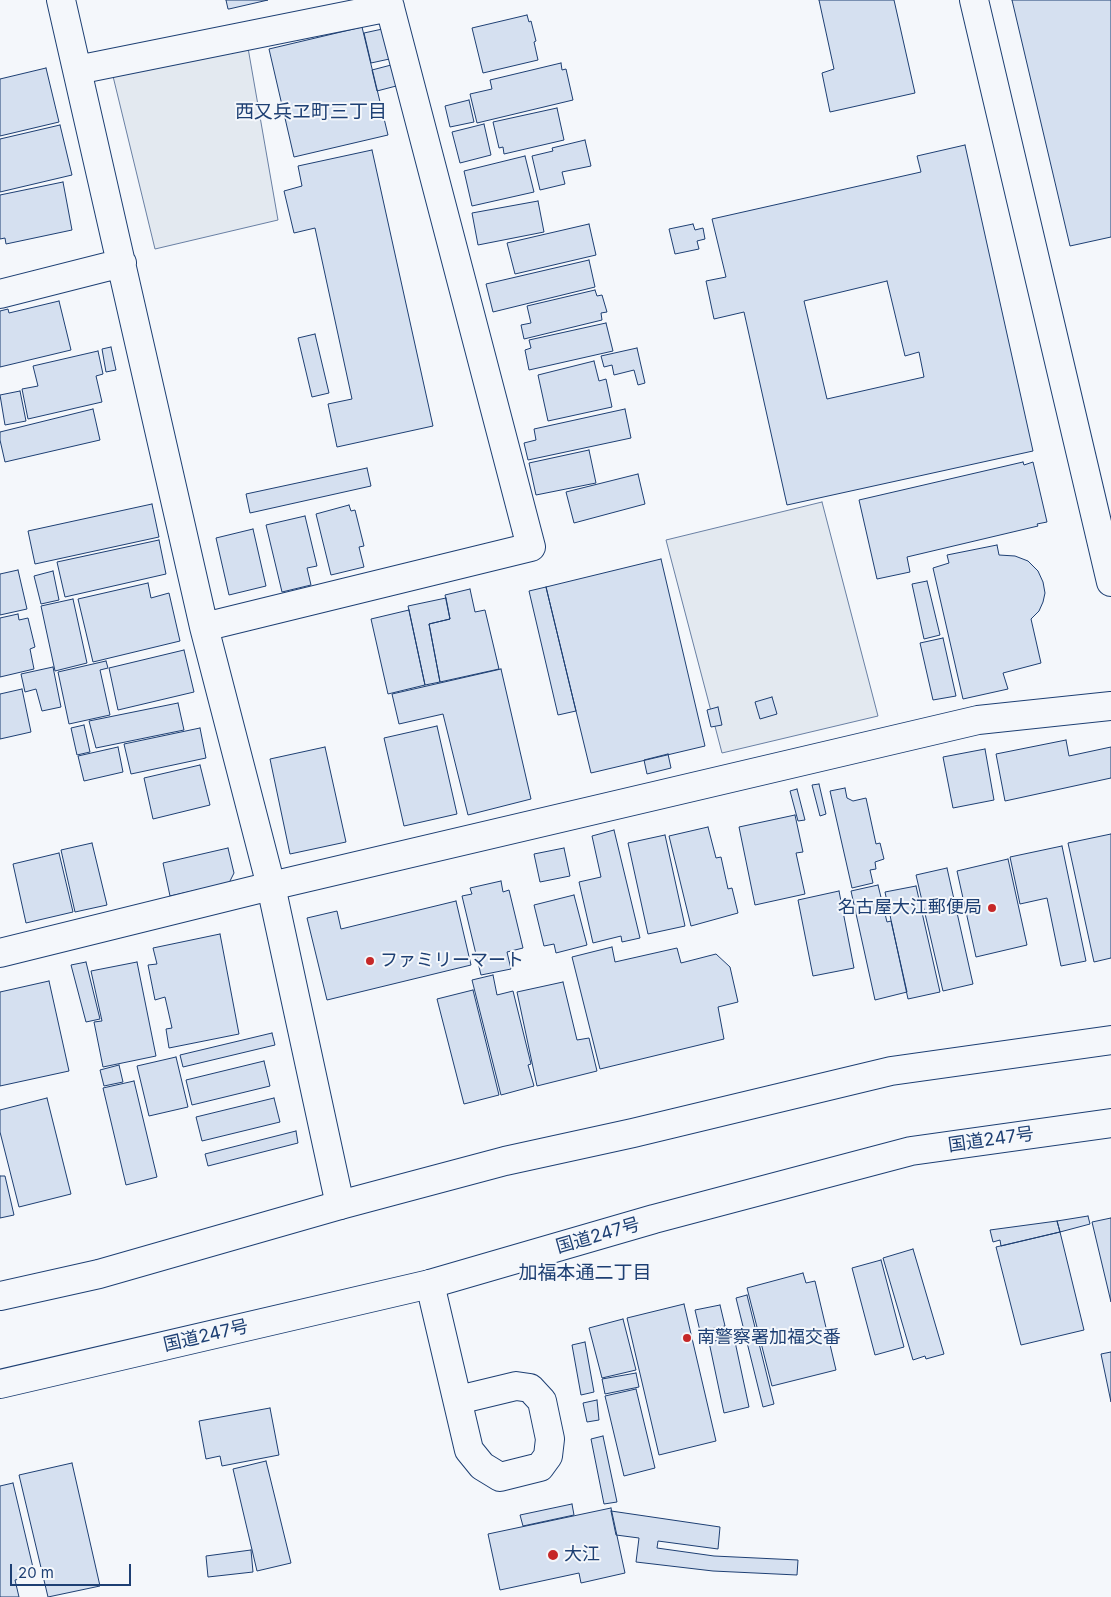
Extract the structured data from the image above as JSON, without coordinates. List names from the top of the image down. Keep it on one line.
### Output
{"streets":{"main road":["国道247号"]},"districts":["西又兵ヱ町三丁目","加福本通二丁目"],"places":["名古屋大江郵便局","ファミリーマート","南警察署加福交番","大江"],"scale_bar":"20 m"}
